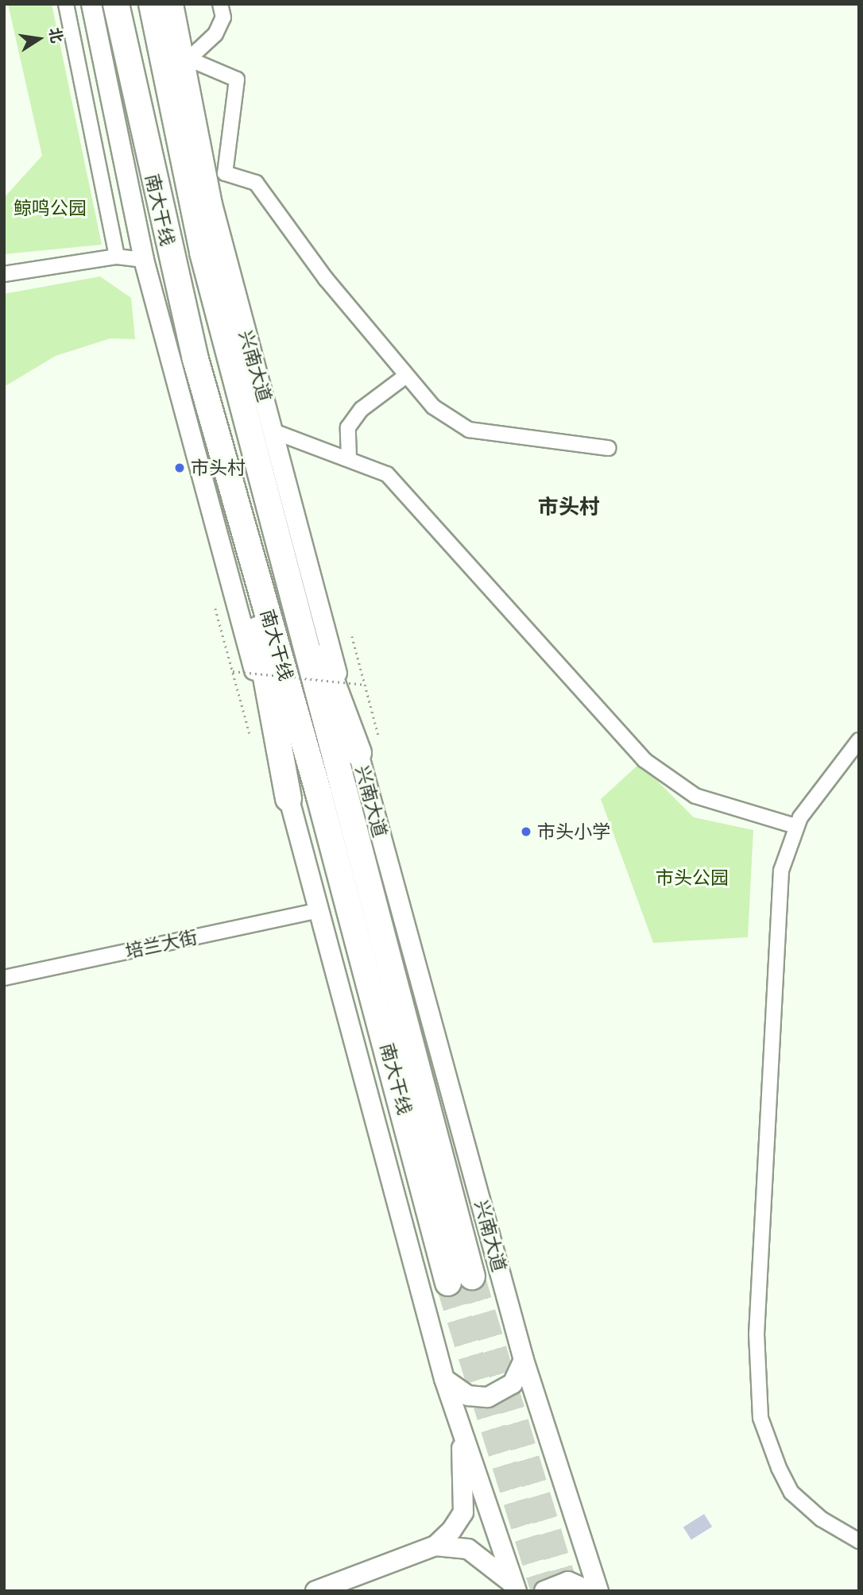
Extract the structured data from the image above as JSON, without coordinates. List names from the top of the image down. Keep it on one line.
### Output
{"streets":{"highway":["南大干线"],"main road":["兴南大道"],"street":["培兰大街"]},"districts":["市头村"],"parks":["鲸鸣公园","市头公园"],"places":["市头村","市头小学"],"north":"right"}
